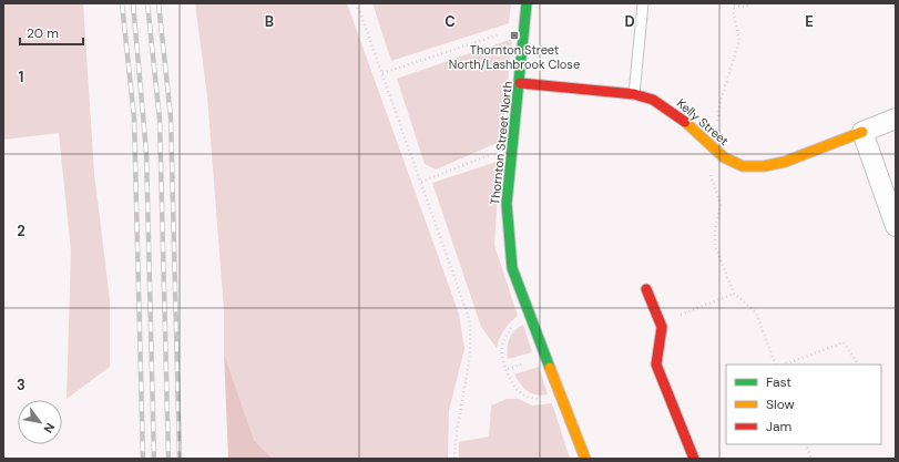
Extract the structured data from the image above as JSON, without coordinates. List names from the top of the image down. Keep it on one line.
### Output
{"streets":{"street":["Kelly Street","Thornton Street North"]},"crossings":[["Kelly Street","Thornton Street North"]],"places":{"transit":["Thornton Street North/Lashbrook Close"]},"legend":["Fast","Slow","Jam"],"scale_bar":"20 m","north":"bottom right","grid":{"columns":["B","C","D","E"],"rows":["1","2","3"]}}
